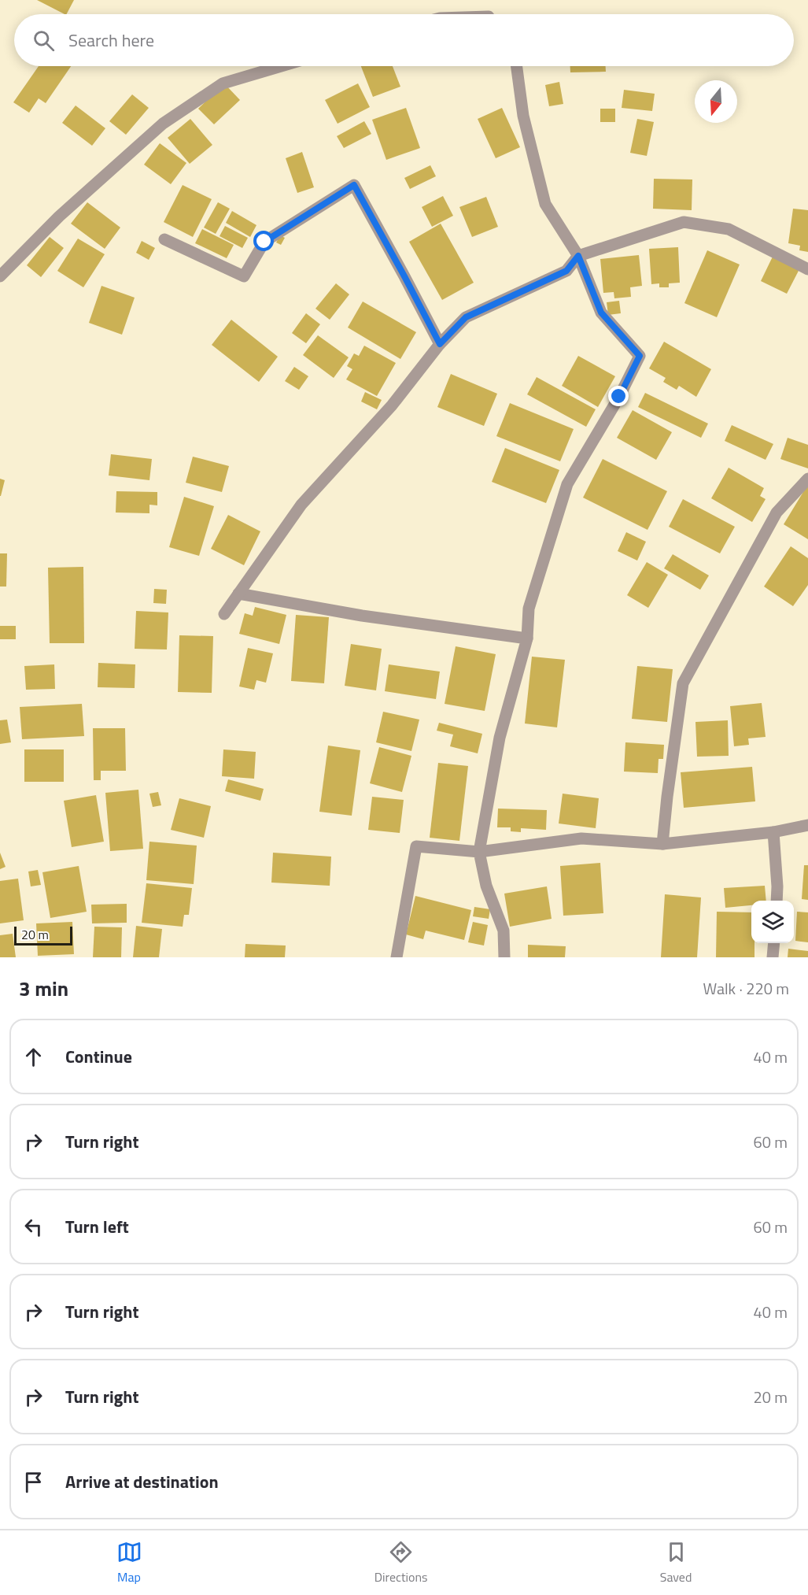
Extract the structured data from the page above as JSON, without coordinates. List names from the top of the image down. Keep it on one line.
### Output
{"scale_bar":"20 m","north":"bottom","page":{"search":"Search here","scale":"20 m","heading":["3 min","Walk · 220 m"],"list":[["Continue","40 m"],["Turn right","60 m"],["Turn left","60 m"],["Turn right","40 m"],["Turn right","20 m"],"Arrive at destination"],"nav":["Map","Directions","Saved"]}}
